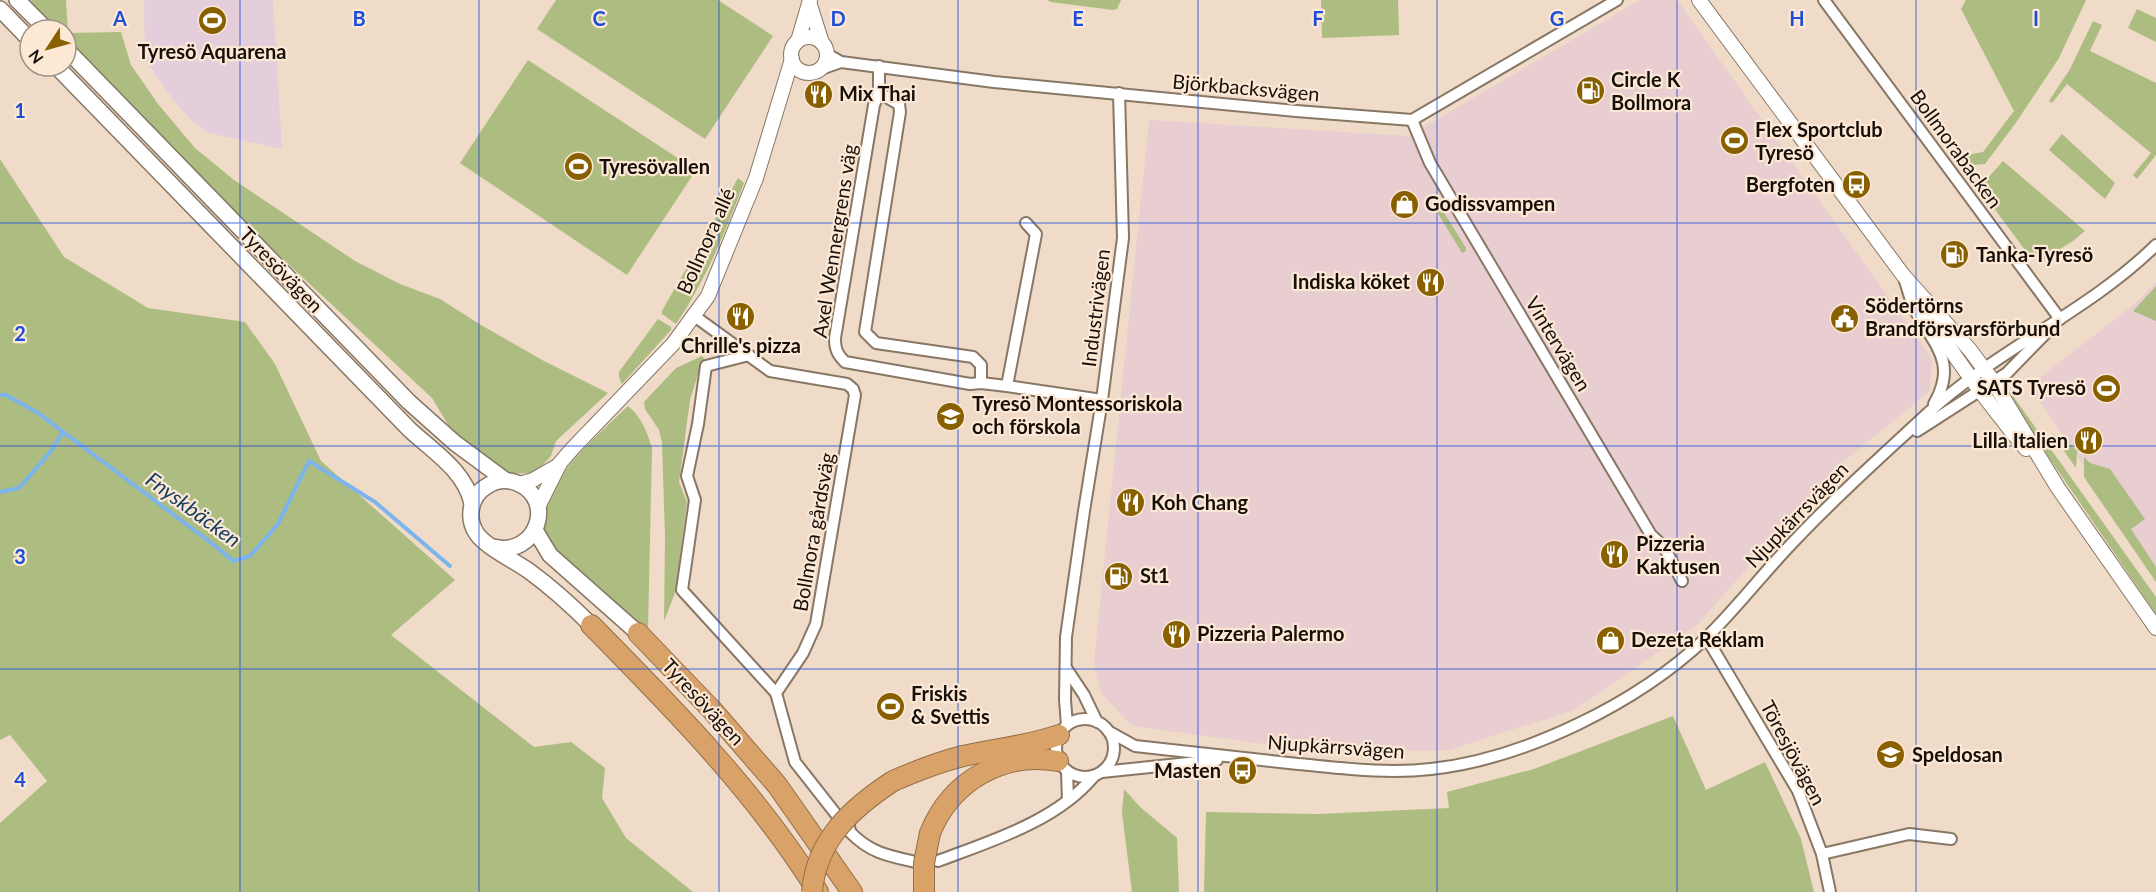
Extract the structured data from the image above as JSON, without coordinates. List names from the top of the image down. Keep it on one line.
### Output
{"streets":{"highway":["Tyresövägen"],"street":["Björkbacksvägen","Bollmorabacken","Bollmora allé","Axel Wennergrens väg","Industrivägen","Vintervägen","Njupkärrsvägen","Bollmora gårdsväg","Töresjövägen"]},"crossings":[["Björkbacksvägen","Bollmora allé"],["Björkbacksvägen","Axel Wennergrens väg"],["Björkbacksvägen","Industrivägen"],["Björkbacksvägen","Vintervägen"],["Bollmorabacken","Njupkärrsvägen"],["Bollmora allé","Tyresövägen"],["Bollmora allé","Bollmora gårdsväg"],["Axel Wennergrens väg","Industrivägen"],["Industrivägen","Njupkärrsvägen"],["Njupkärrsvägen","Töresjövägen"]],"water":["Fnyskbäcken"],"places":{"sports":["Tyresö Aquarena","Flex Sportclub Tyresö","Tyresövallen","SATS Tyresö","Friskis & Svettis"],"fuel station":["Circle K Bollmora","Tanka-Tyresö","St1"],"restaurant":["Mix Thai","Indiska köket","Chrille's pizza","Lilla Italien","Koh Chang","Pizzeria Kaktusen","Pizzeria Palermo"],"bus stop":["Bergfoten","Masten"],"shop":["Godissvampen","Dezeta Reklam"],"public building":["Södertörns Brandförsvarsförbund"],"school or university":["Tyresö Montessoriskola och förskola","Speldosan"]},"north":"bottom left","grid":{"columns":["A","B","C","D","E","F","G","H","I"],"rows":["1","2","3","4"]}}
